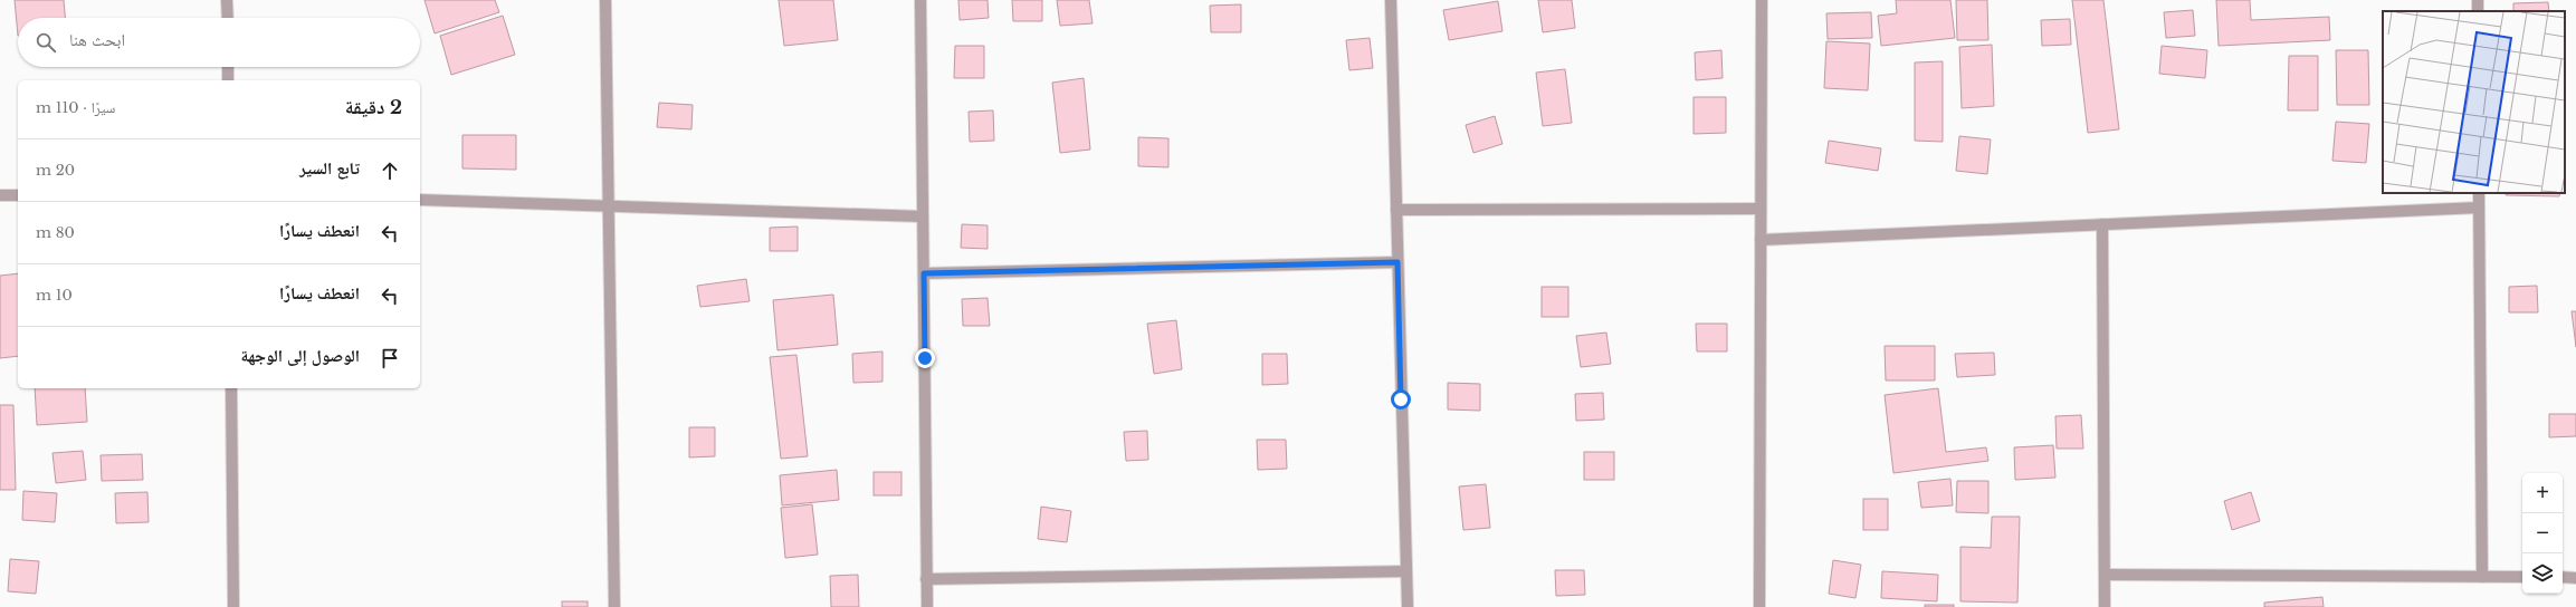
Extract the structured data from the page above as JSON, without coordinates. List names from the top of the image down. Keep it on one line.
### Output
{"page":{"search":"ابحث هنا","heading":["2 دقيقة","سيرًا · 110 m"],"list":[["تابع السير","20 m"],["انعطف يسارًا","80 m"],["انعطف يسارًا","10 m"],"الوصول إلى الوجهة"],"map_buttons":["+","−"]}}
